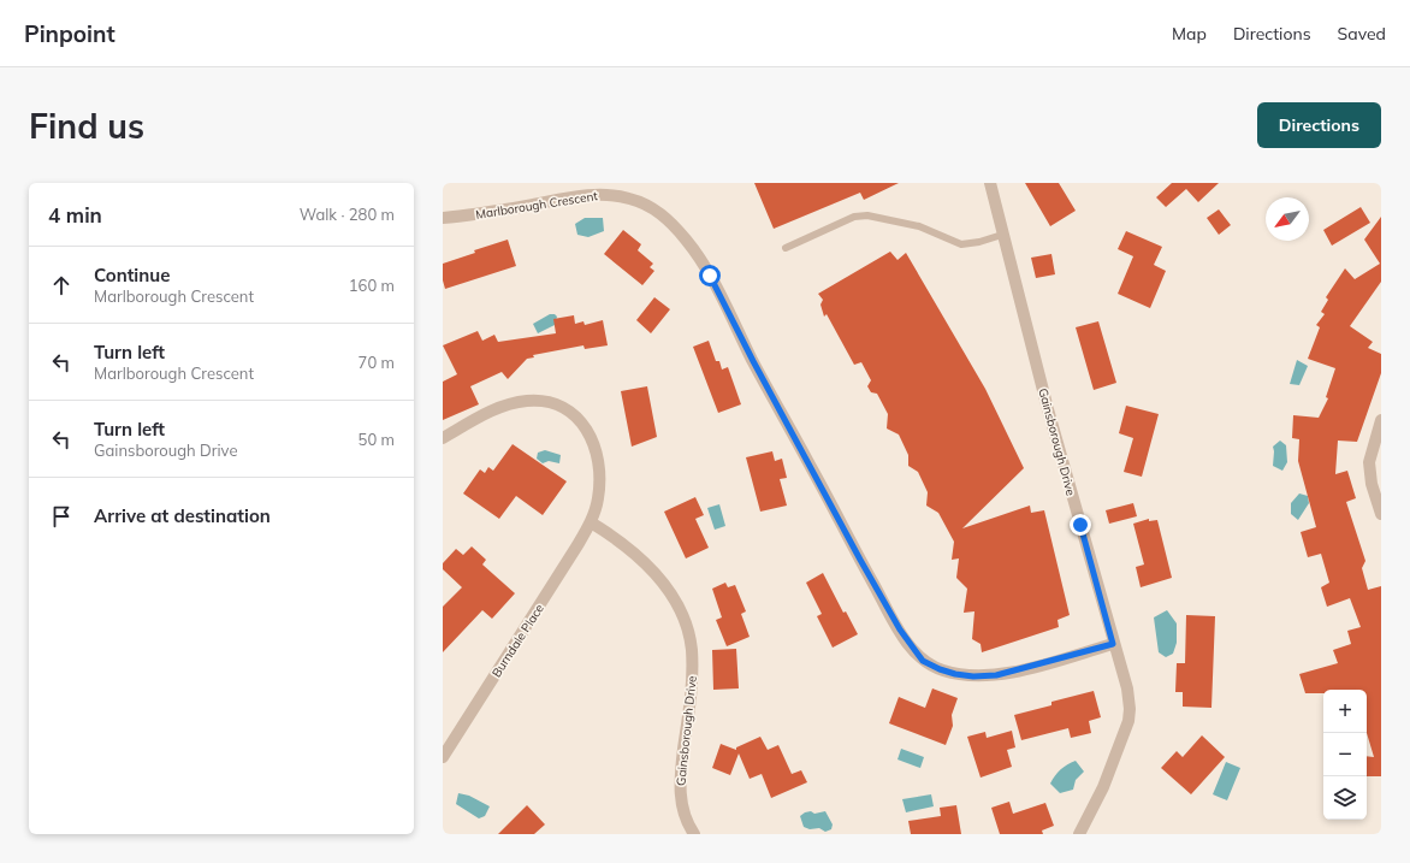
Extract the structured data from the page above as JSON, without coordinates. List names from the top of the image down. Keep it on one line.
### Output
{"streets":{"street":["Marlborough Crescent","Gainsborough Drive","Burndale Place"]},"crossings":[["Marlborough Crescent","Gainsborough Drive"],["Gainsborough Drive","Burndale Place"]],"north":"bottom left","page":{"header":"Pinpoint","nav":["Map","Directions","Saved"],"buttons":"Directions","title":"Find us","heading":["4 min","Walk · 280 m"],"list":[["Continue","Marlborough Crescent","160 m"],["Turn left","Marlborough Crescent","70 m"],["Turn left","Gainsborough Drive","50 m"],"Arrive at destination"],"map_buttons":["+","−"]}}
